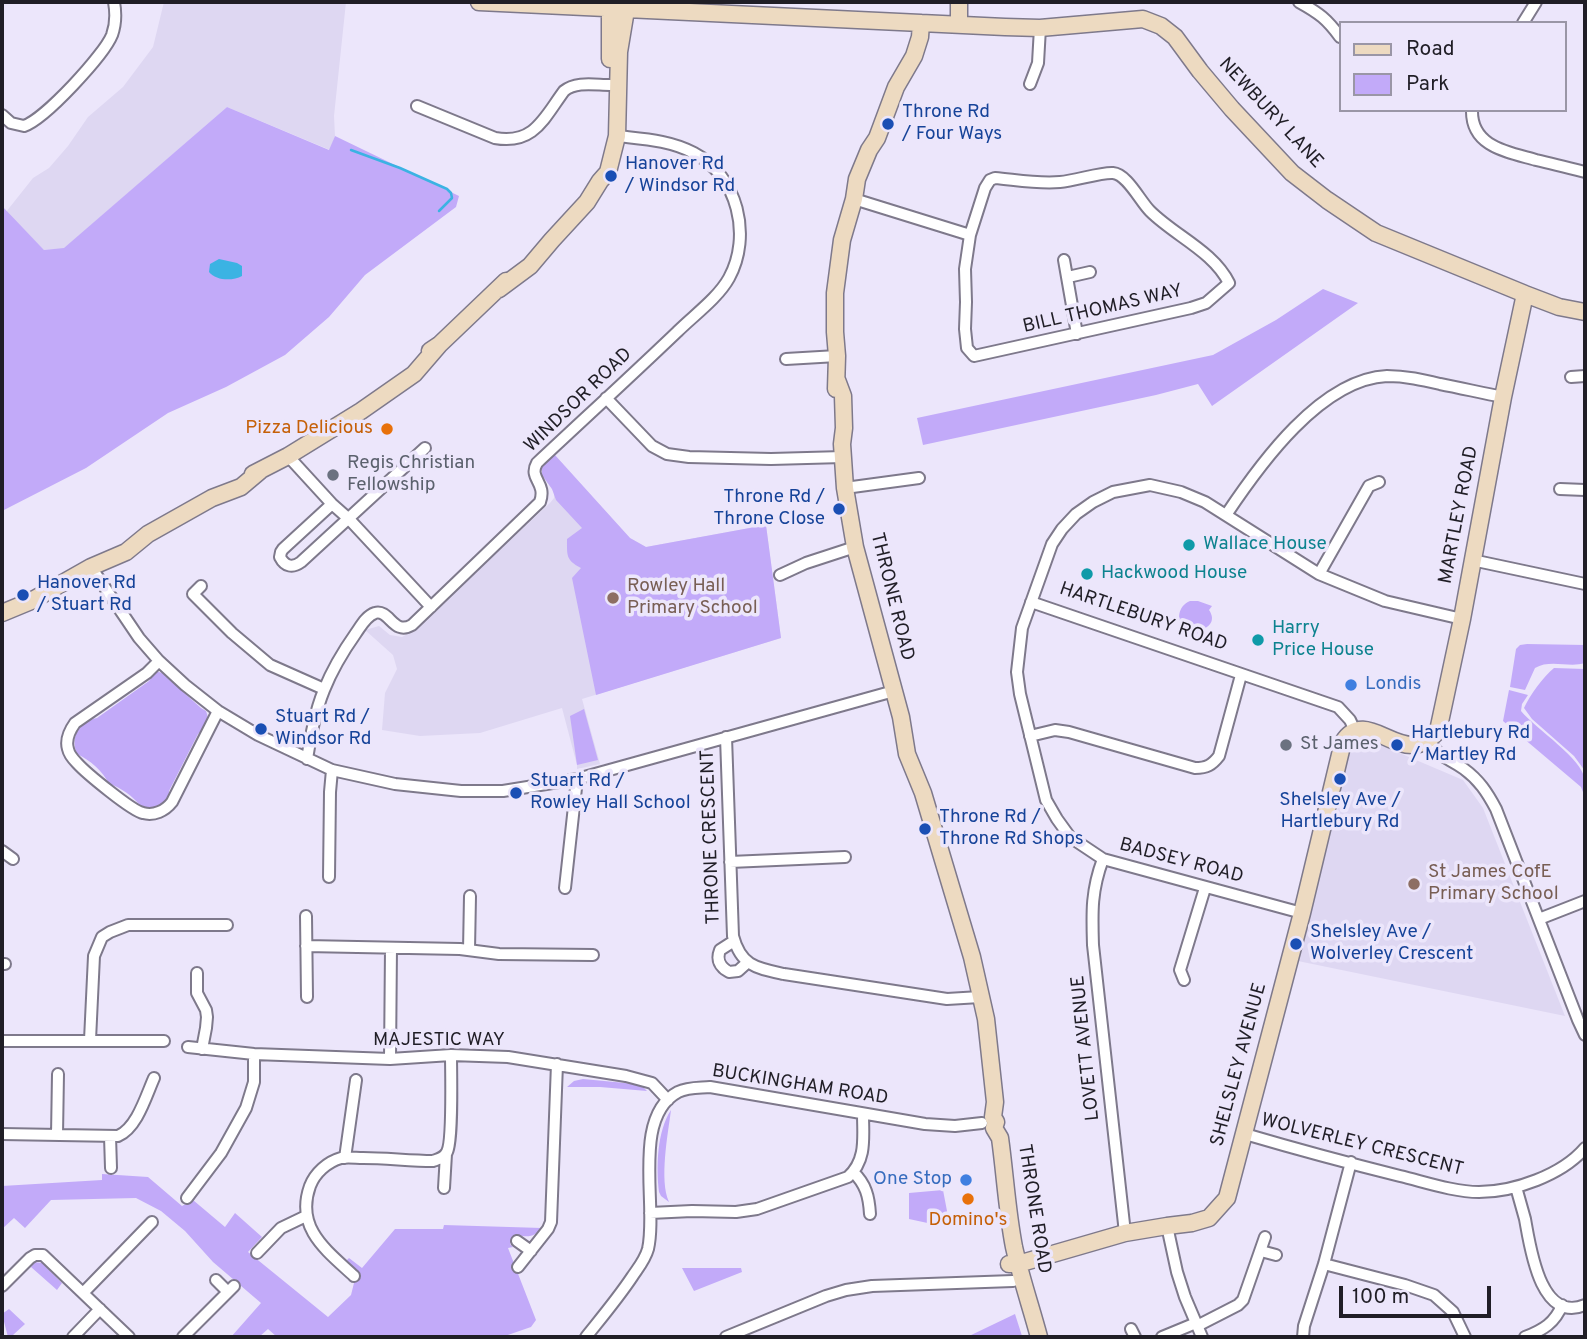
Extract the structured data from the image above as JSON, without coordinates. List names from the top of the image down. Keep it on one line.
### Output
{"streets":{"street":["NEWBURY LANE","BILL THOMAS WAY","WINDSOR ROAD","MARTLEY ROAD","THRONE ROAD","HARTLEBURY ROAD","THRONE CRESCENT","BADSEY ROAD","MAJESTIC WAY","LOVETT AVENUE","SHELSLEY AVENUE","BUCKINGHAM ROAD","WOLVERLEY CRESCENT"]},"crossings":[["NEWBURY LANE","MARTLEY ROAD"],["NEWBURY LANE","THRONE ROAD"],["MARTLEY ROAD","BADSEY ROAD"],["THRONE ROAD","THRONE CRESCENT"],["THRONE ROAD","SHELSLEY AVENUE"],["THRONE ROAD","BUCKINGHAM ROAD"],["HARTLEBURY ROAD","BADSEY ROAD"],["HARTLEBURY ROAD","SHELSLEY AVENUE"],["BADSEY ROAD","LOVETT AVENUE"],["BADSEY ROAD","SHELSLEY AVENUE"],["MAJESTIC WAY","BUCKINGHAM ROAD"],["LOVETT AVENUE","SHELSLEY AVENUE"],["SHELSLEY AVENUE","WOLVERLEY CRESCENT"]],"places":["Throne Rd / Four Ways","Hanover Rd / Windsor Rd","Pizza Delicious","Regis Christian Fellowship","Throne Rd / Throne Close","Wallace House","Hackwood House","Hanover Rd / Stuart Rd","Rowley Hall Primary School","Harry Price House","Londis","Stuart Rd / Windsor Rd","St James","Hartlebury Rd / Martley Rd","Shelsley Ave / Hartlebury Rd","Stuart Rd / Rowley Hall School","Throne Rd / Throne Rd Shops","St James CofE Primary School","Shelsley Ave / Wolverley Crescent","One Stop","Domino's"],"legend":["Road","Park"],"scale_bar":"100 m"}
